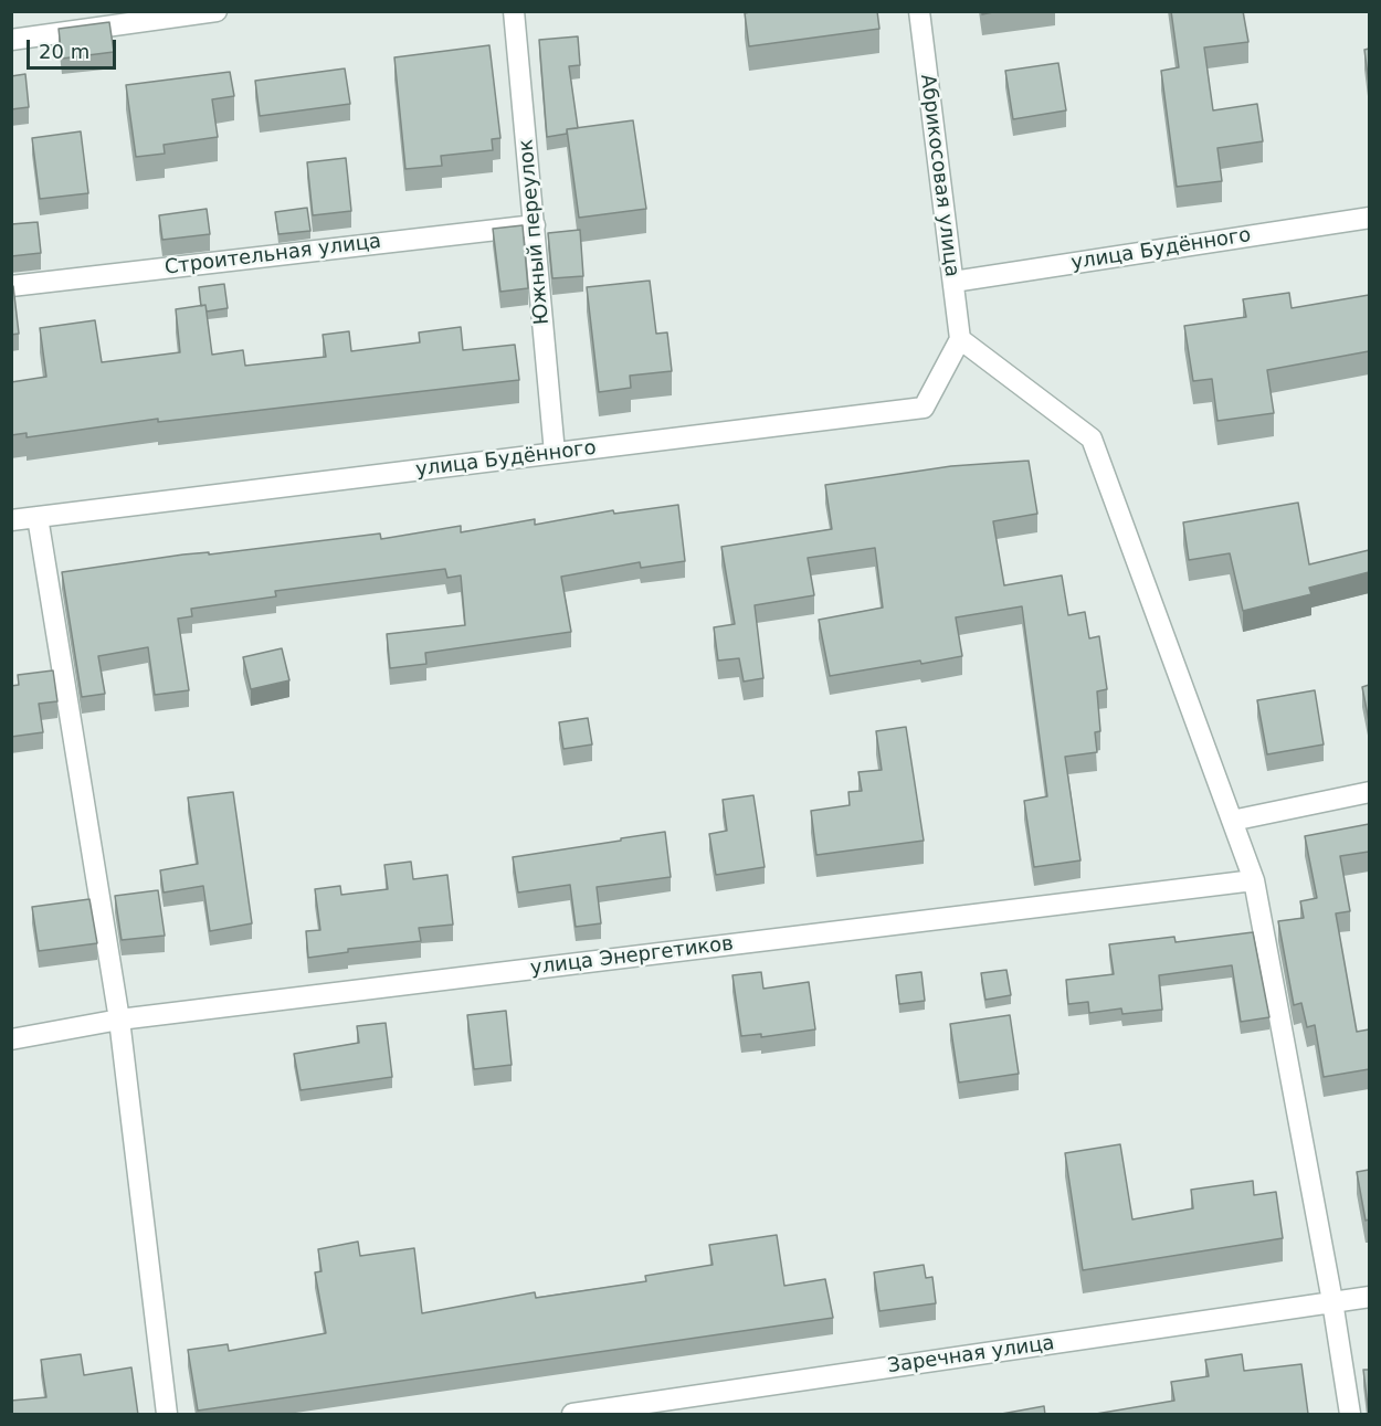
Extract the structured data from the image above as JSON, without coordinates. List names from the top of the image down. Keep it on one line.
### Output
{"streets":{"street":["Абрикосовая улица","Южный переулок","улица Будённого","Строительная улица","улица Энергетиков","Заречная улица"]},"crossings":[["Абрикосовая улица","улица Будённого"],["Южный переулок","улица Будённого"],["Южный переулок","Строительная улица"]],"scale_bar":"20 m"}
